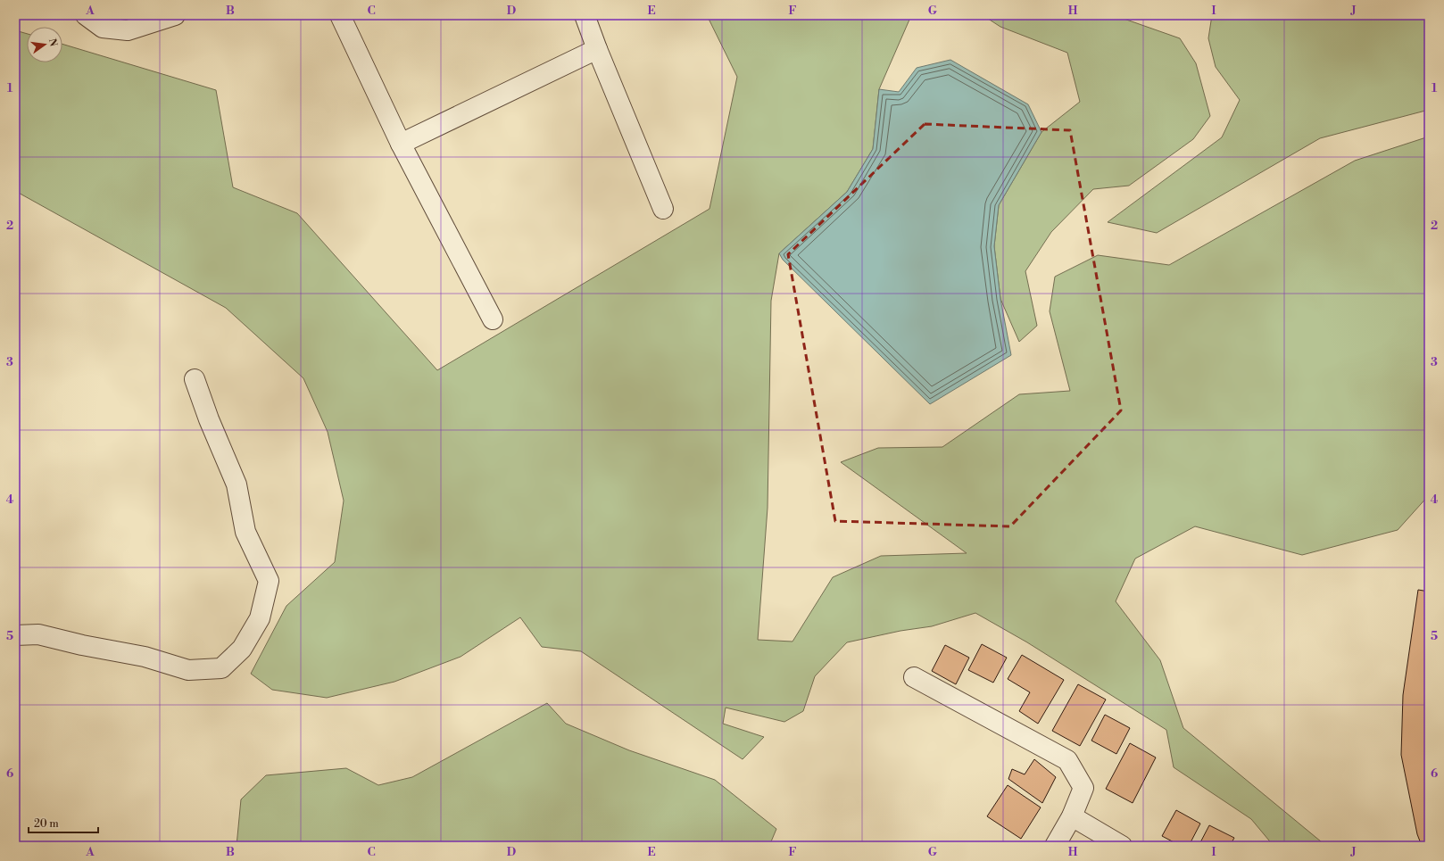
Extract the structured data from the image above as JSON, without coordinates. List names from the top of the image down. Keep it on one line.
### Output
{"scale_bar":"20 m","north":"right","grid":{"columns":["A","B","C","D","E","F","G","H","I","J"],"rows":["1","2","3","4","5","6"]}}
